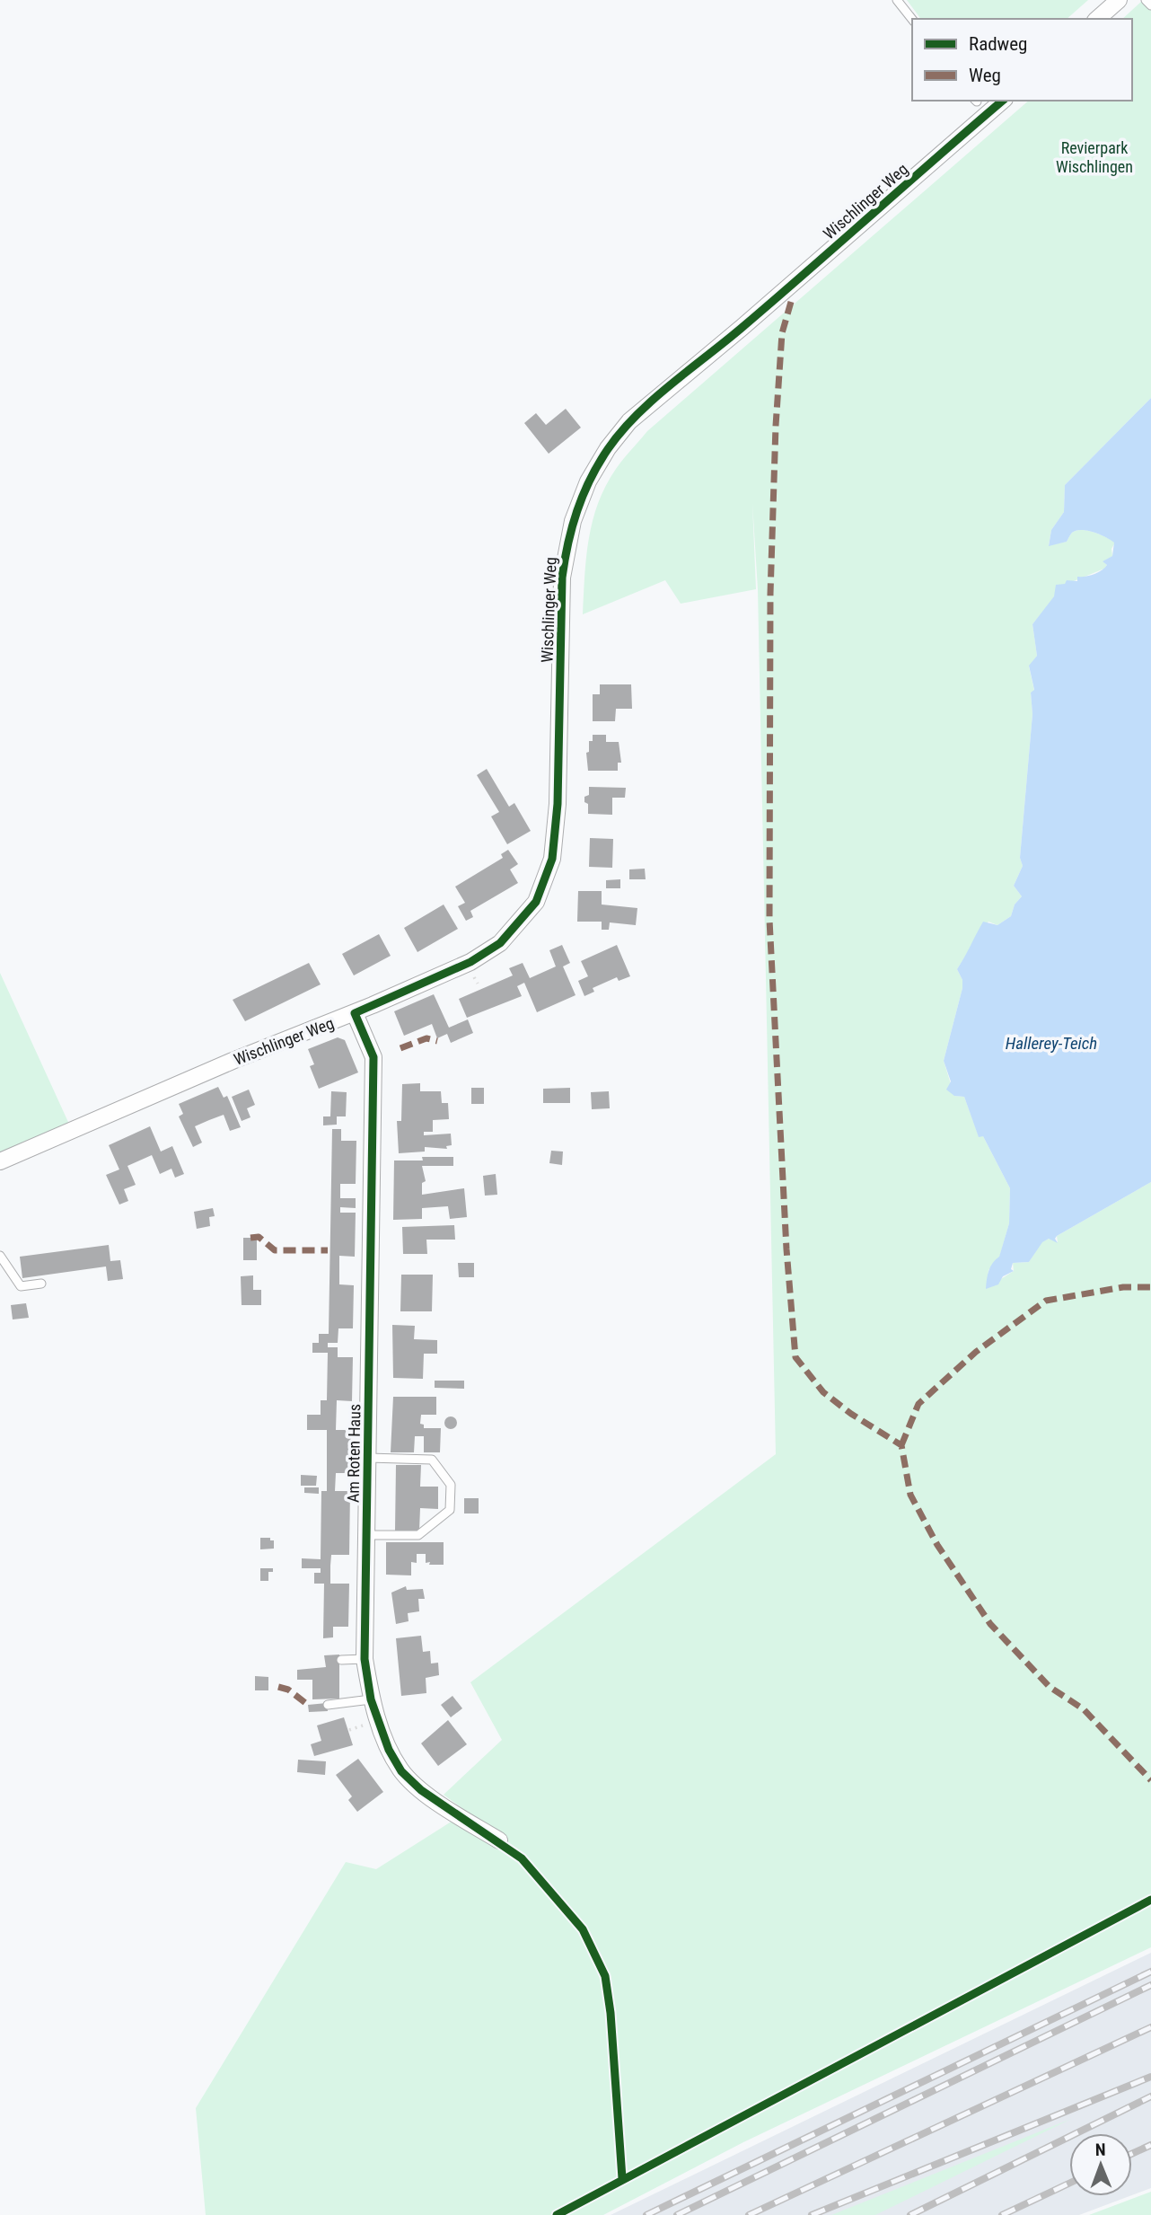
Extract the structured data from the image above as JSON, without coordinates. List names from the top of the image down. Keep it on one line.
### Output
{"streets":{"street":["Wischlinger Weg","Am Roten Haus"]},"crossings":[["Wischlinger Weg","Am Roten Haus"]],"water":["Hallerey-Teich"],"parks":["Revierpark Wischlingen"],"legend":["Radweg","Weg"],"north":"top"}
